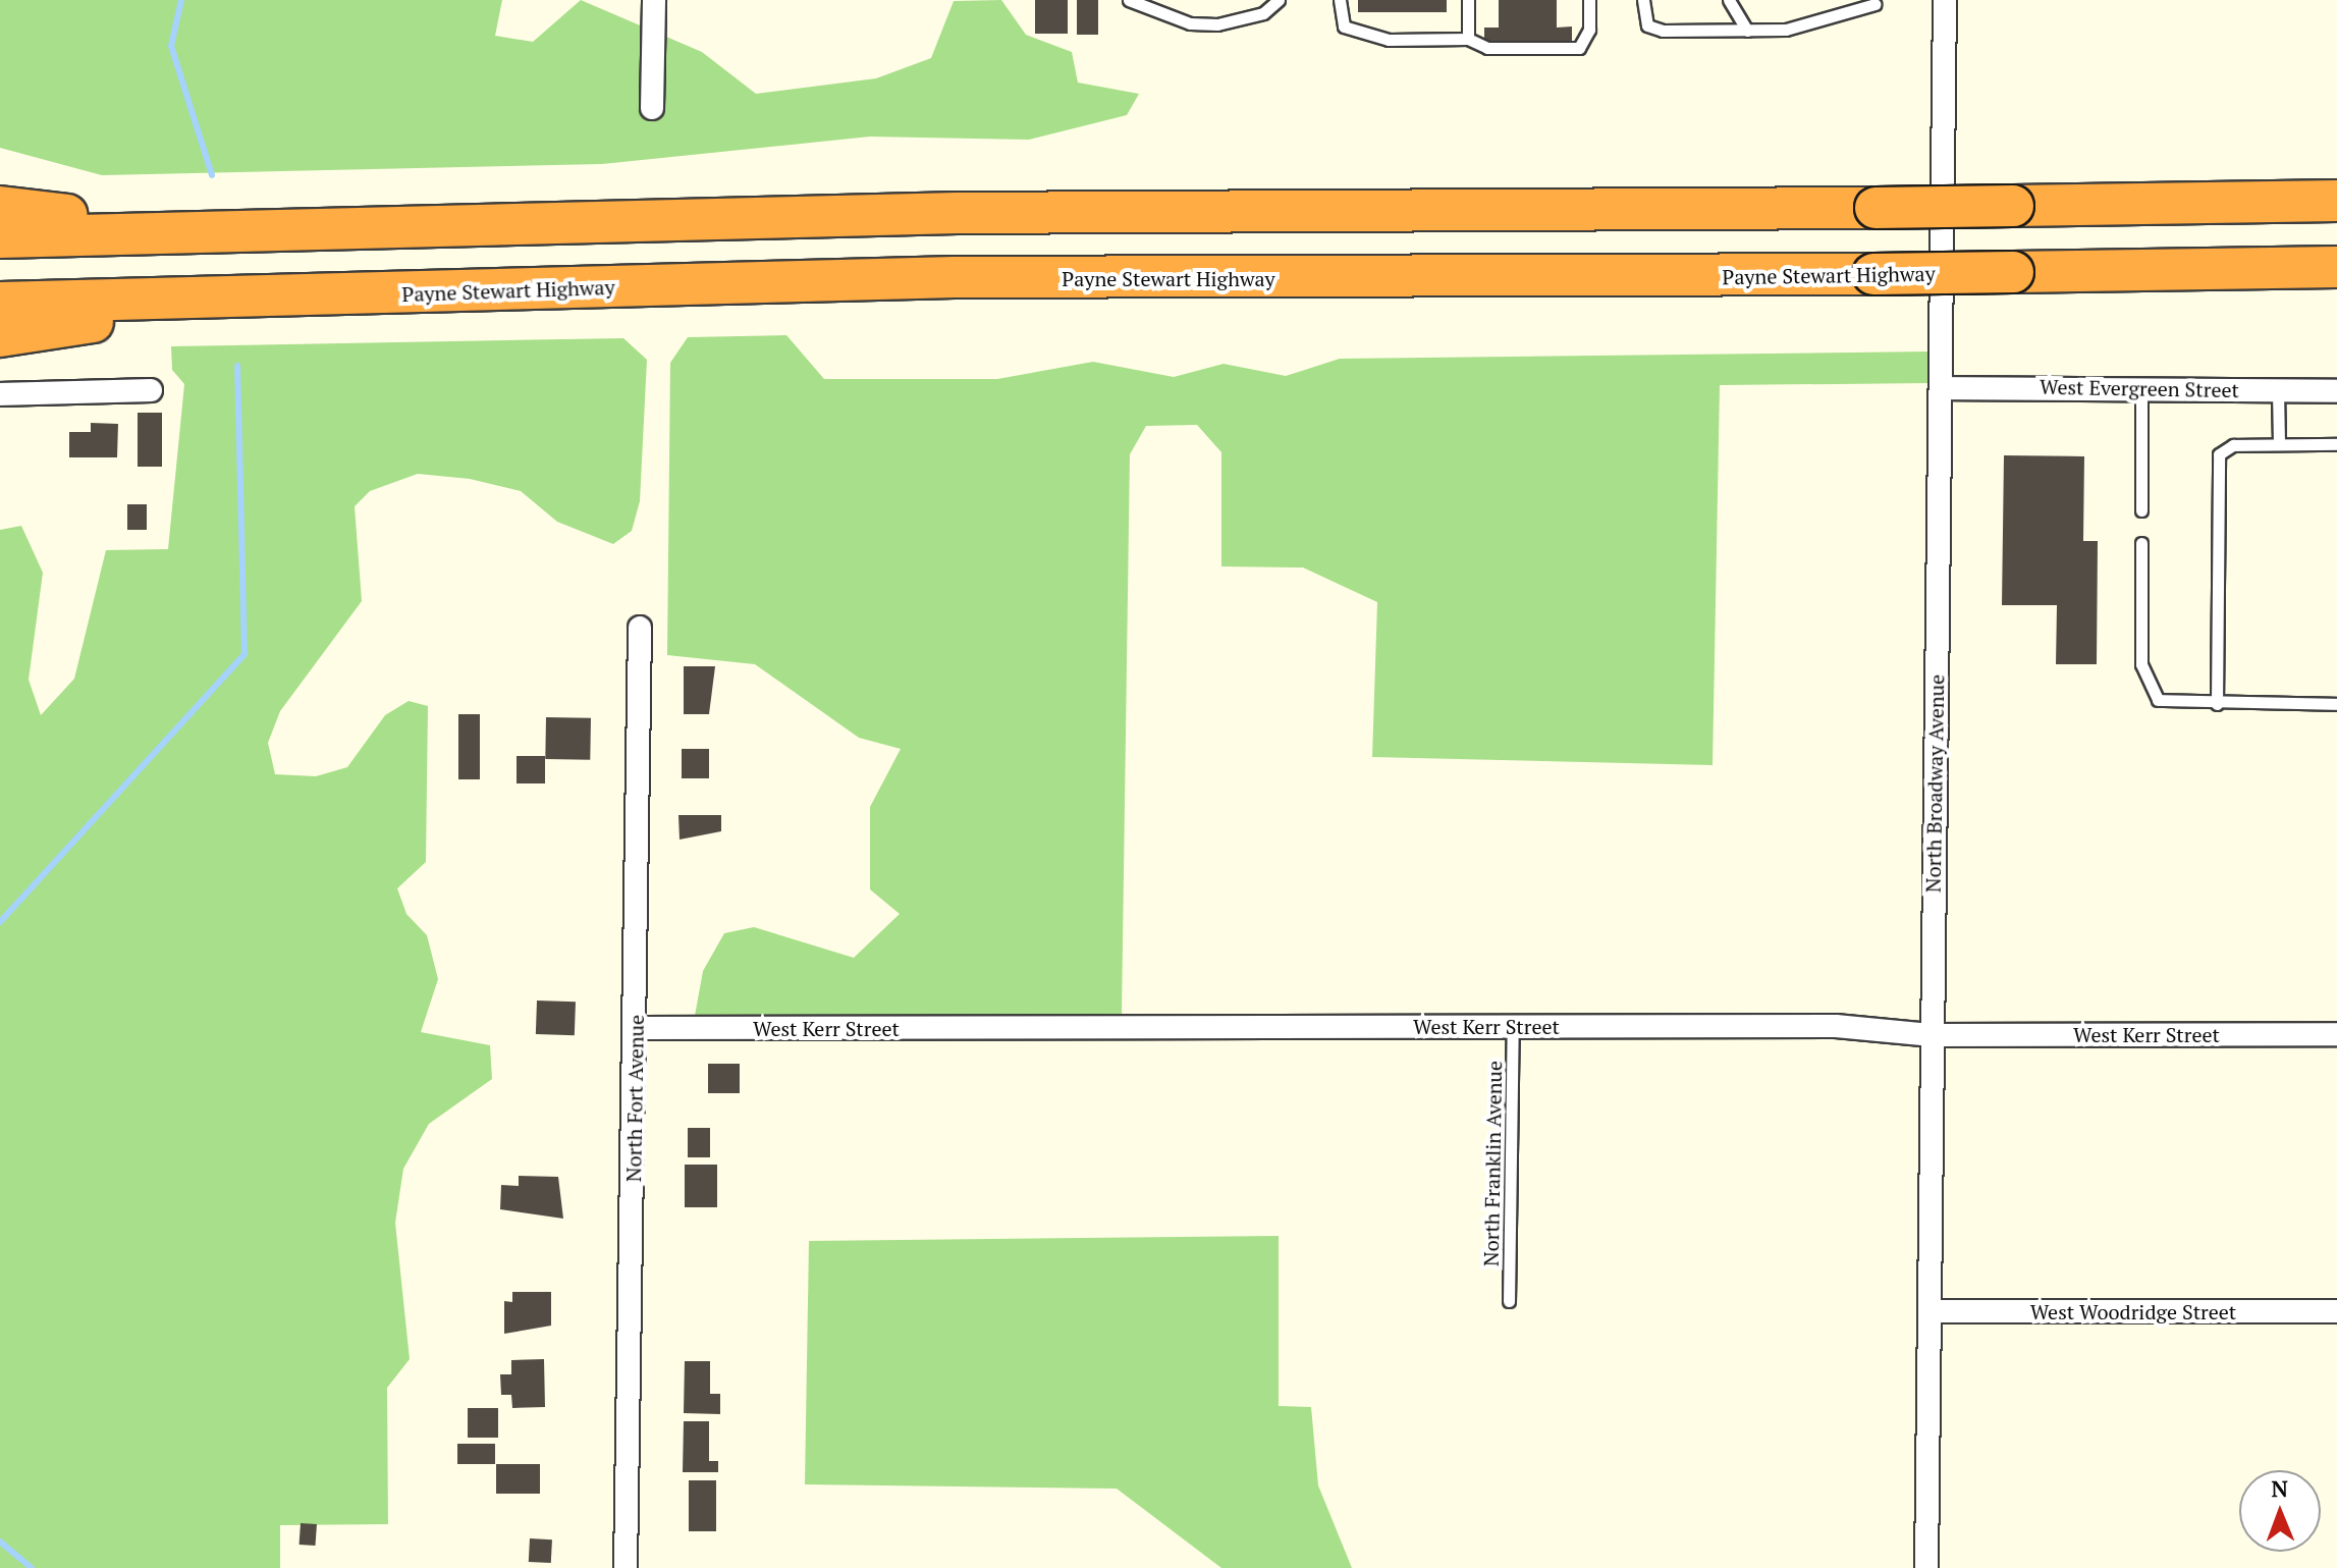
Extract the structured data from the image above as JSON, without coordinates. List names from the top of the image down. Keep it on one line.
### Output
{"streets":{"highway":["Payne Stewart Highway"],"street":["West Evergreen Street","North Broadway Avenue","West Kerr Street","North Fort Avenue","West Woodridge Street"],"lane":["North Franklin Avenue"]},"crossings":[["West Evergreen Street","North Broadway Avenue"],["North Broadway Avenue","West Kerr Street"],["North Broadway Avenue","West Woodridge Street"],["West Kerr Street","North Fort Avenue"],["West Kerr Street","North Franklin Avenue"]],"north":"top"}
